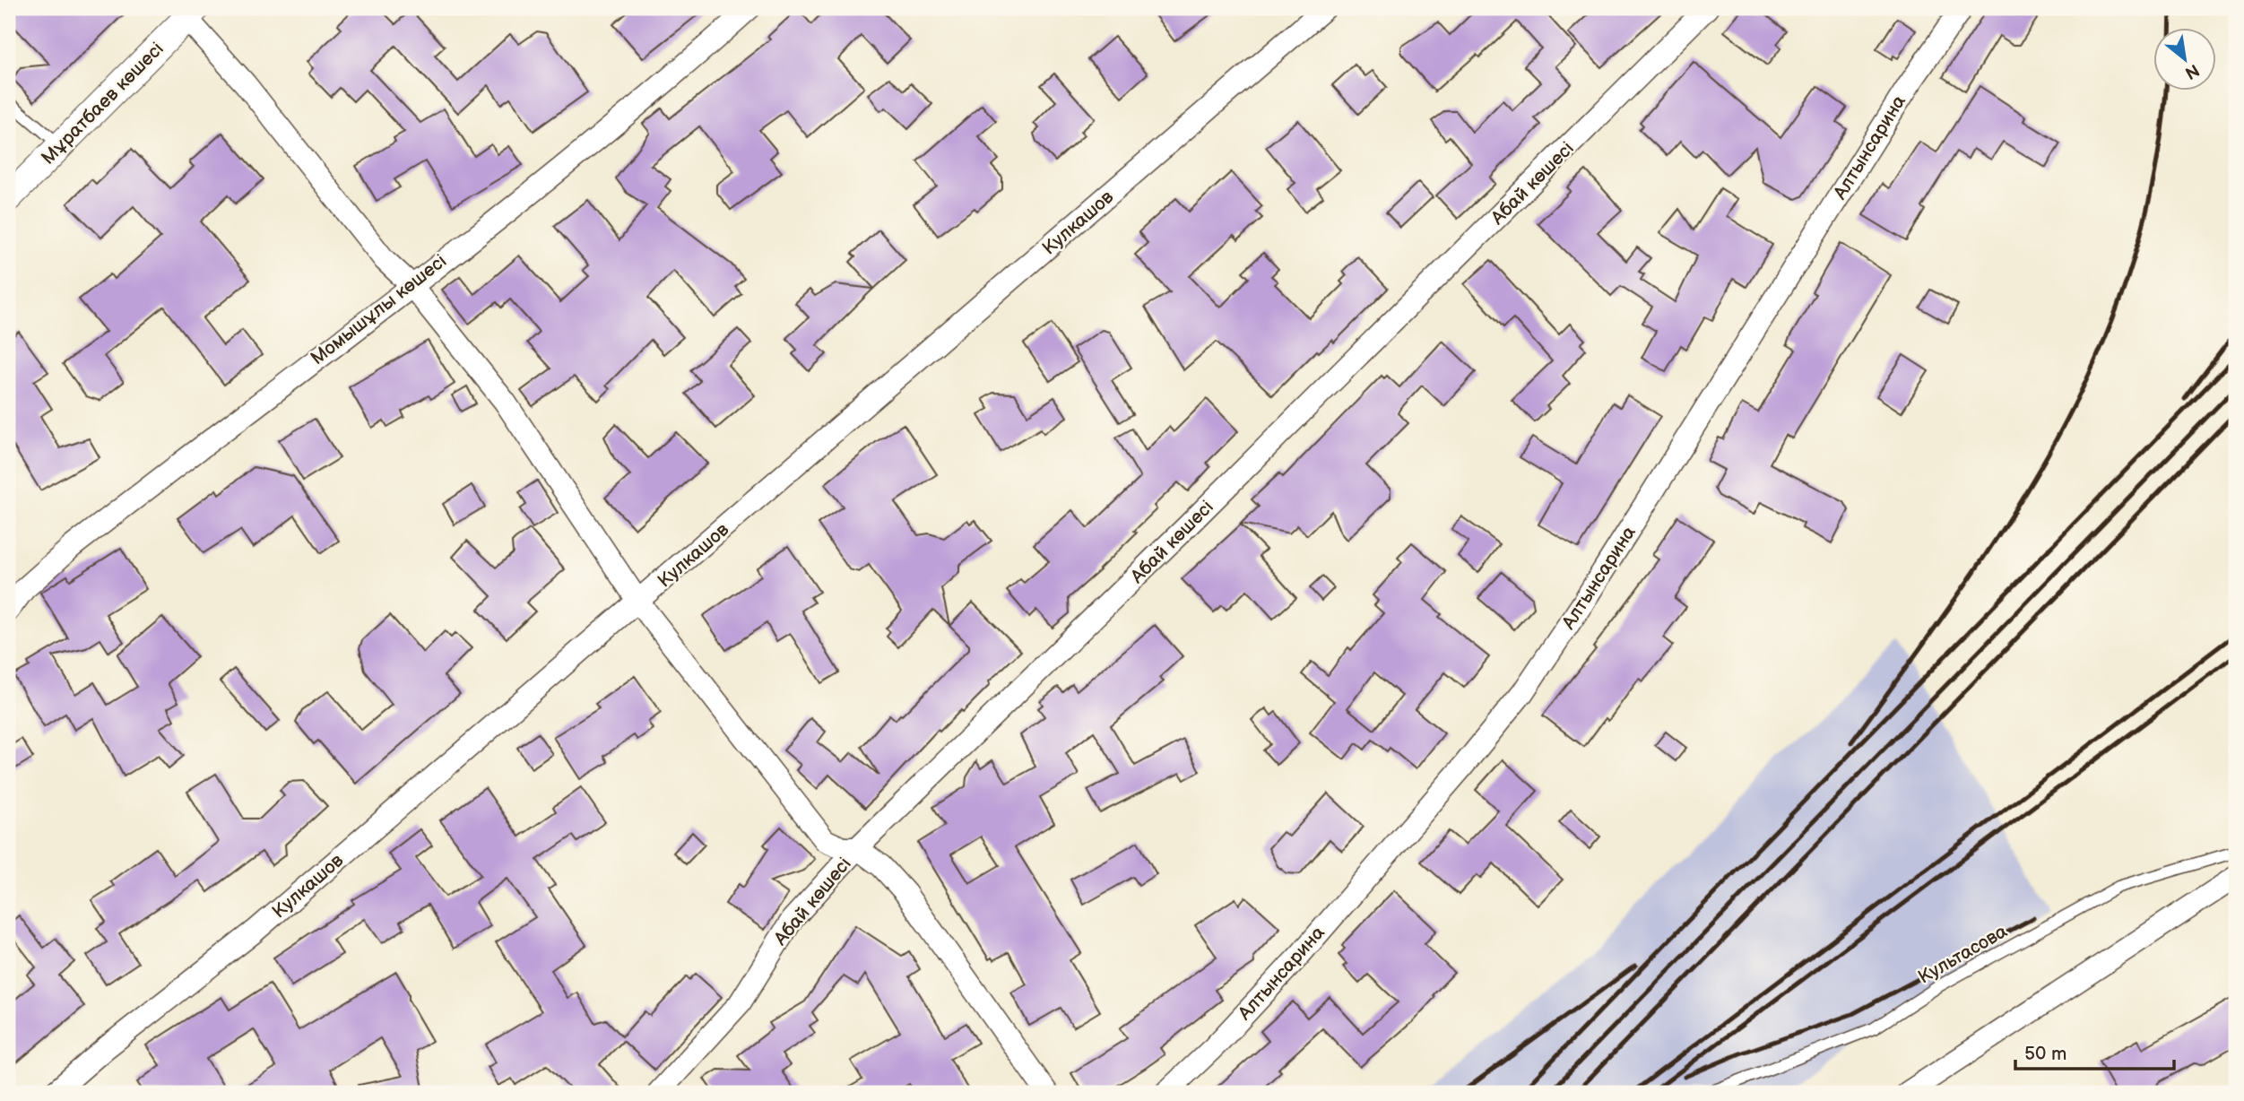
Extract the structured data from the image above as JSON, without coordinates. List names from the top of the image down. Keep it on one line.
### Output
{"streets":{"street":["Мұратбаев көшесі","Алтынсарина","Абай көшесі","Кулкашов","Момышұлы көшесі"],"lane":["Культасова"]},"scale_bar":"50 m","north":"bottom right"}
